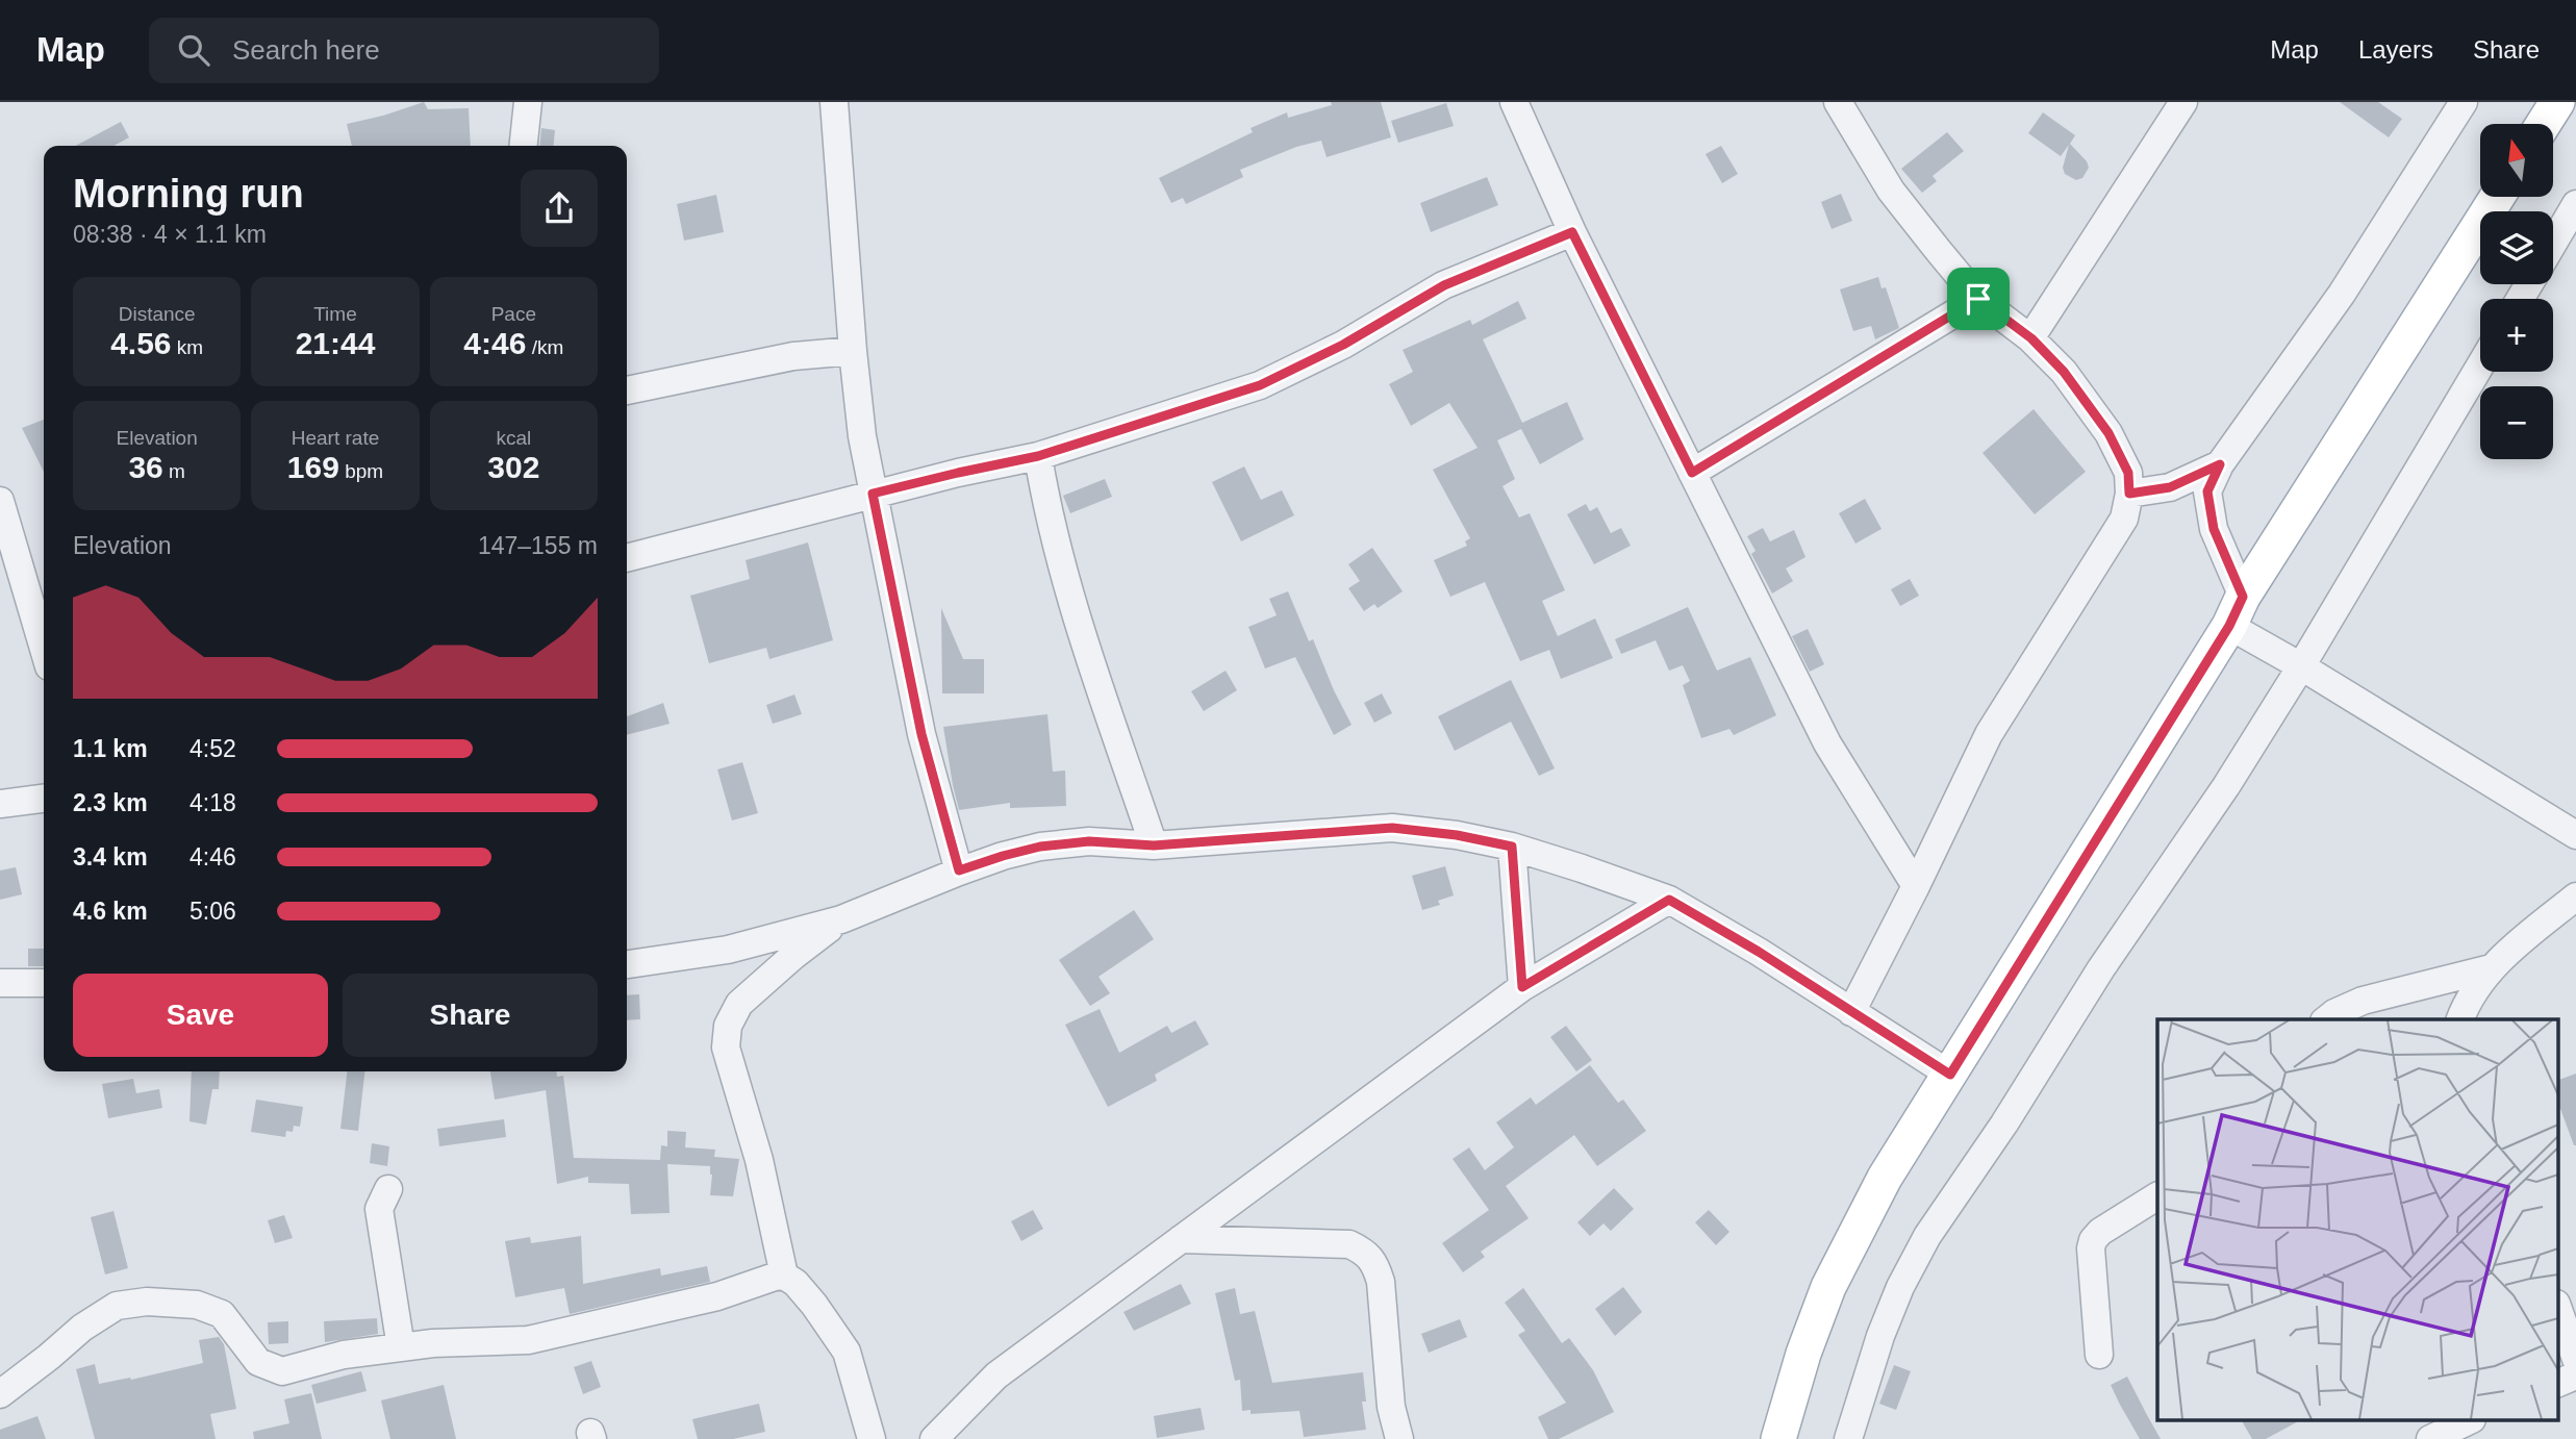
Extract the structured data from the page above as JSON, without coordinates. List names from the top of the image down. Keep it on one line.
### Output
{"north":"top","page":{"header":"Map","search":"Search here","nav":["Map","Layers","Share"],"map_buttons":["+","−"],"heading":["Morning run","08:38 · 4 × 1.1 km"],"stats":[["Distance","4.56 km"],["Time","21:44"],["Pace","4:46 /km"],["Elevation","36 m"],["Heart rate","169 bpm"],["kcal","302"]],"chart":["Elevation","147–155 m"],"list":[{"name":"1.1 km","note":"4:52"},{"name":"2.3 km","note":"4:18"},{"name":"3.4 km","note":"4:46"},{"name":"4.6 km","note":"5:06"}],"buttons":["Save","Share"]}}
